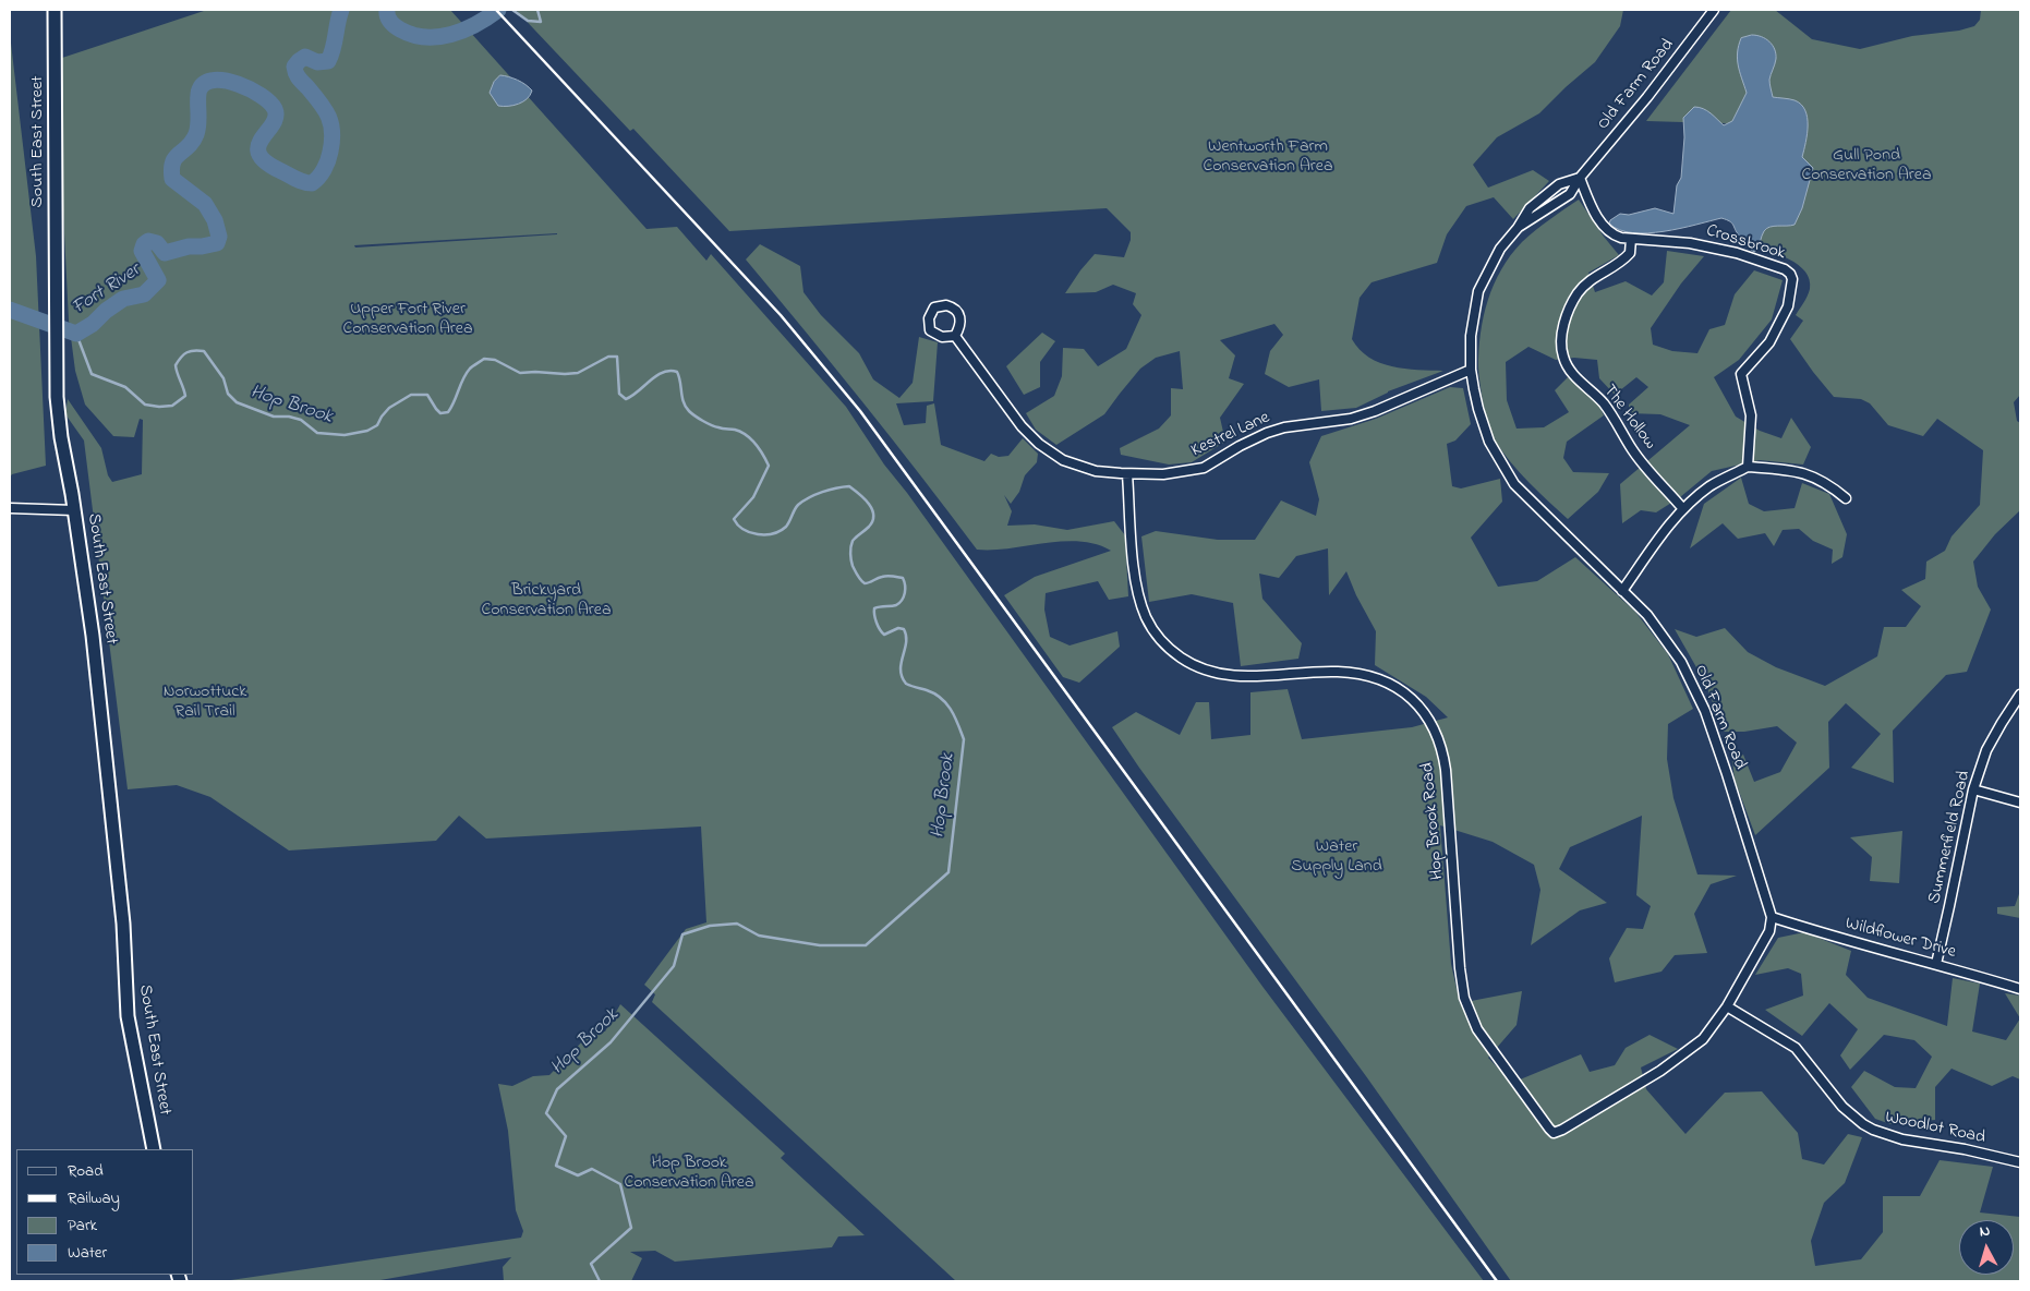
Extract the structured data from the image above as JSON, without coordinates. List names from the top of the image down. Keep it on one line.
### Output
{"streets":{"main road":["South East Street"],"street":["Old Farm Road","Crossbrook","The Hollow","Kestrel Lane","Hop Brook Road","Summerfield Road","Wildflower Drive","Woodlot Road"]},"crossings":[["Old Farm Road","Crossbrook"],["Old Farm Road","Kestrel Lane"],["Old Farm Road","Wildflower Drive"],["Crossbrook","The Hollow"],["Kestrel Lane","Hop Brook Road"],["Hop Brook Road","Woodlot Road"],["Summerfield Road","Wildflower Drive"]],"water":["Fort River","Hop Brook"],"parks":["Wentworth Farm Conservation Area","Gull Pond Conservation Area","Upper Fort River Conservation Area","Brickyard Conservation Area","Norwottuck Rail Trail","Water Supply Land","Hop Brook Conservation Area"],"legend":["Road","Railway","Park","Water"],"north":"top"}
